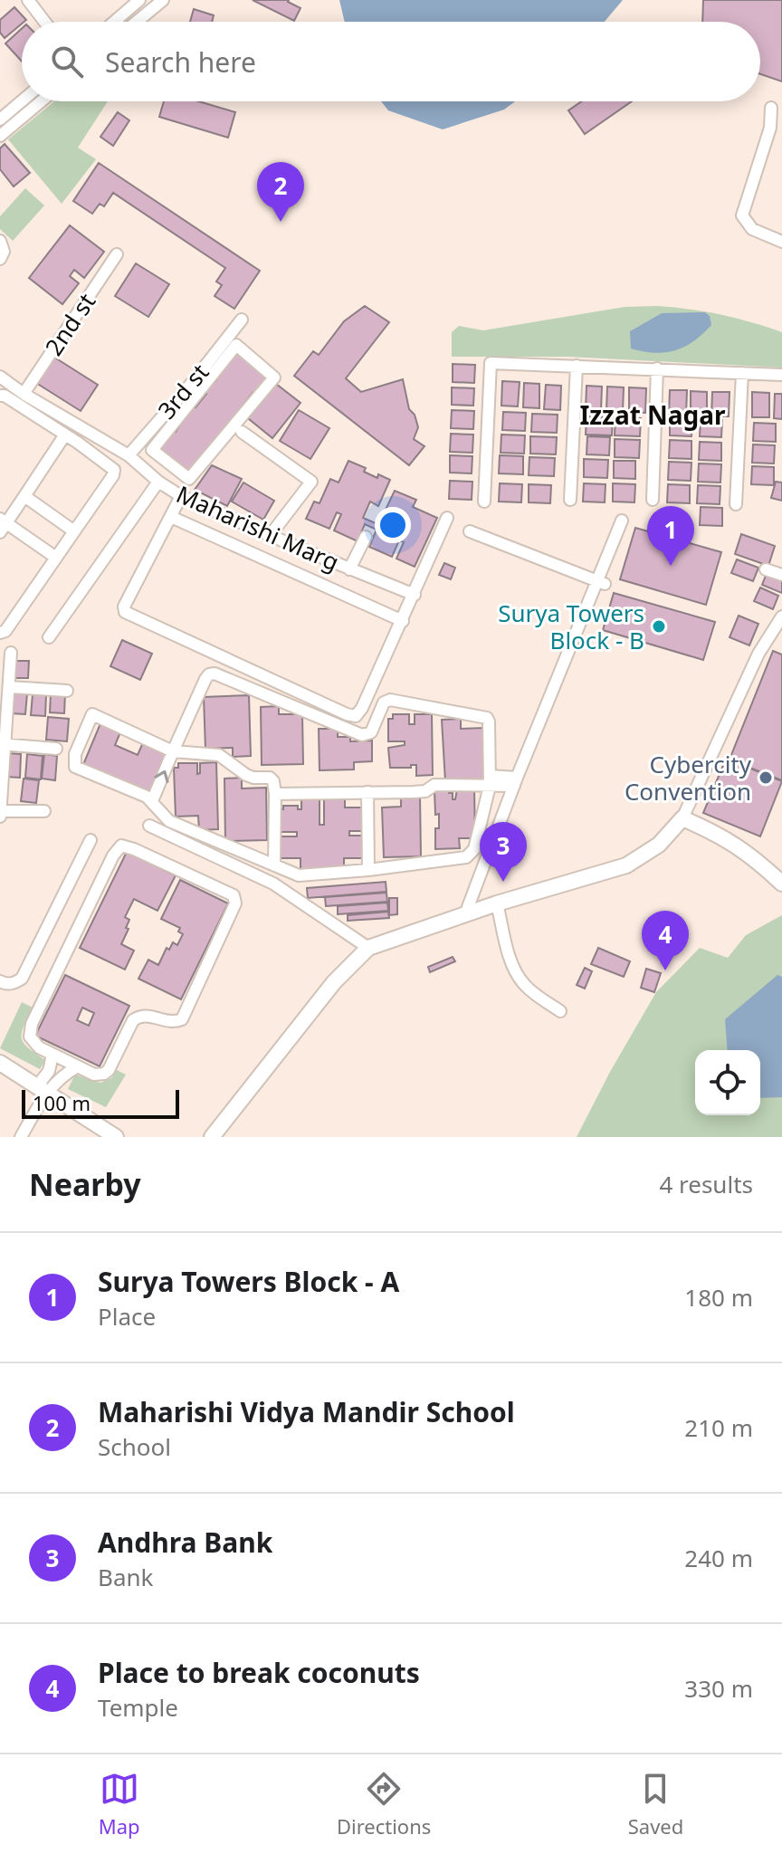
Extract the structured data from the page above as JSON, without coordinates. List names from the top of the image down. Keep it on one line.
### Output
{"streets":{"street":["2nd st","3rd st","Maharishi Marg"]},"crossings":[["2nd st","Maharishi Marg"],["3rd st","Maharishi Marg"]],"districts":["Izzat Nagar"],"places":["Surya Towers Block - B","Cybercity Convention"],"scale_bar":"100 m","page":{"search":"Search here","pins":["2","1","3","4"],"scale":"100 m","heading":["Nearby","4 results"],"list":[{"mark":"1","name":"Surya Towers Block - A","note":"Place","value":"180 m"},{"mark":"2","name":"Maharishi Vidya Mandir School","note":"School","value":"210 m"},{"mark":"3","name":"Andhra Bank","note":"Bank","value":"240 m"},{"mark":"4","name":"Place to break coconuts","note":"Temple","value":"330 m"}],"nav":["Map","Directions","Saved"]}}
